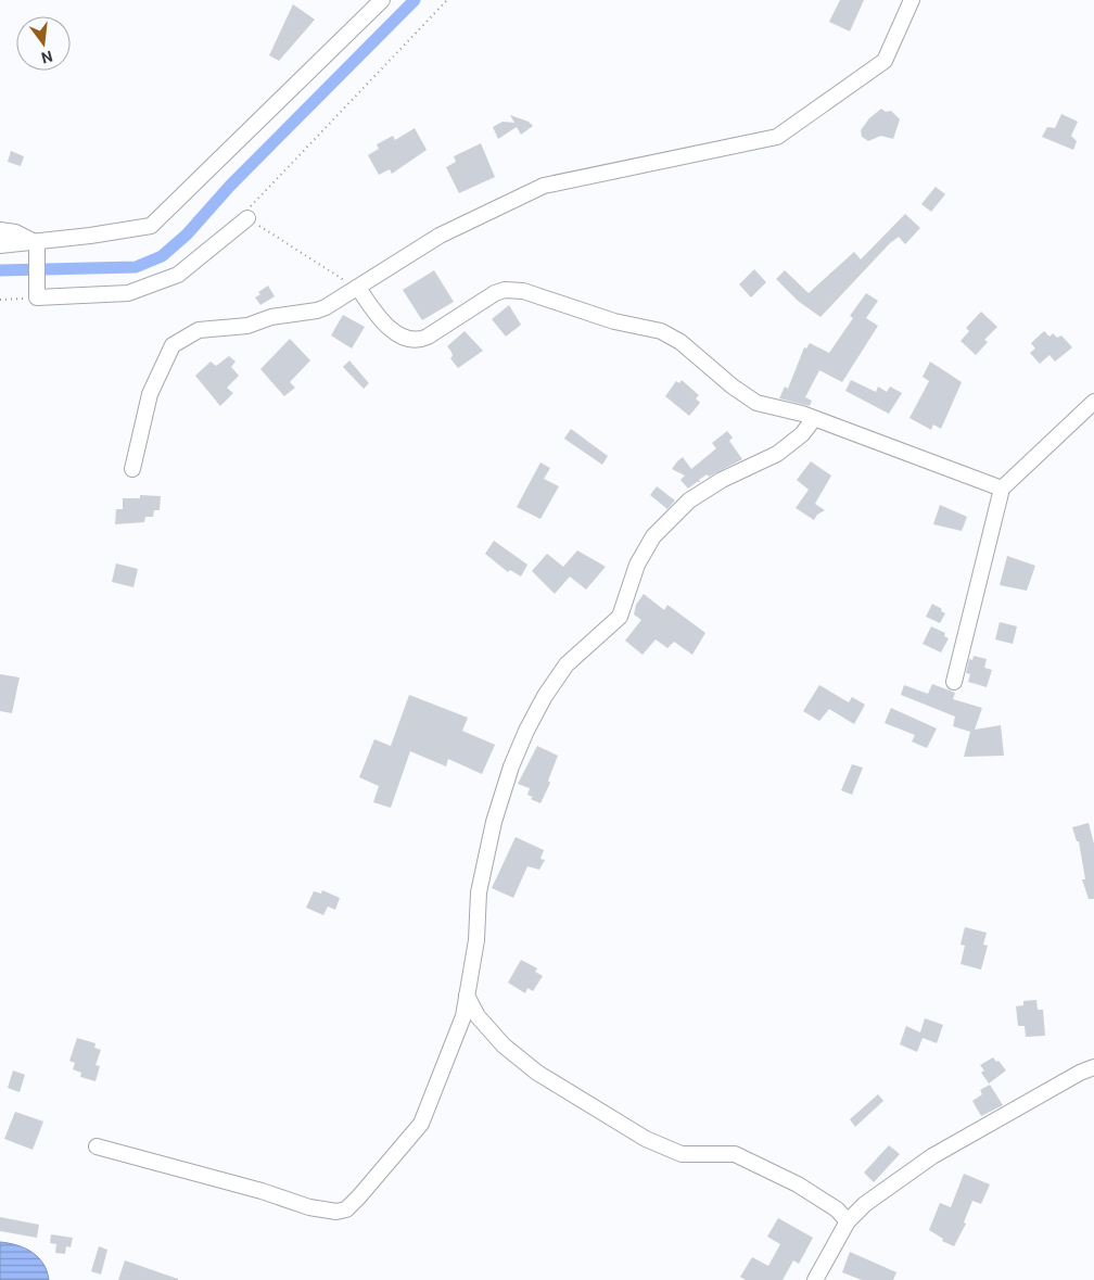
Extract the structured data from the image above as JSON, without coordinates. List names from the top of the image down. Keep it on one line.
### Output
{"north":"bottom"}
